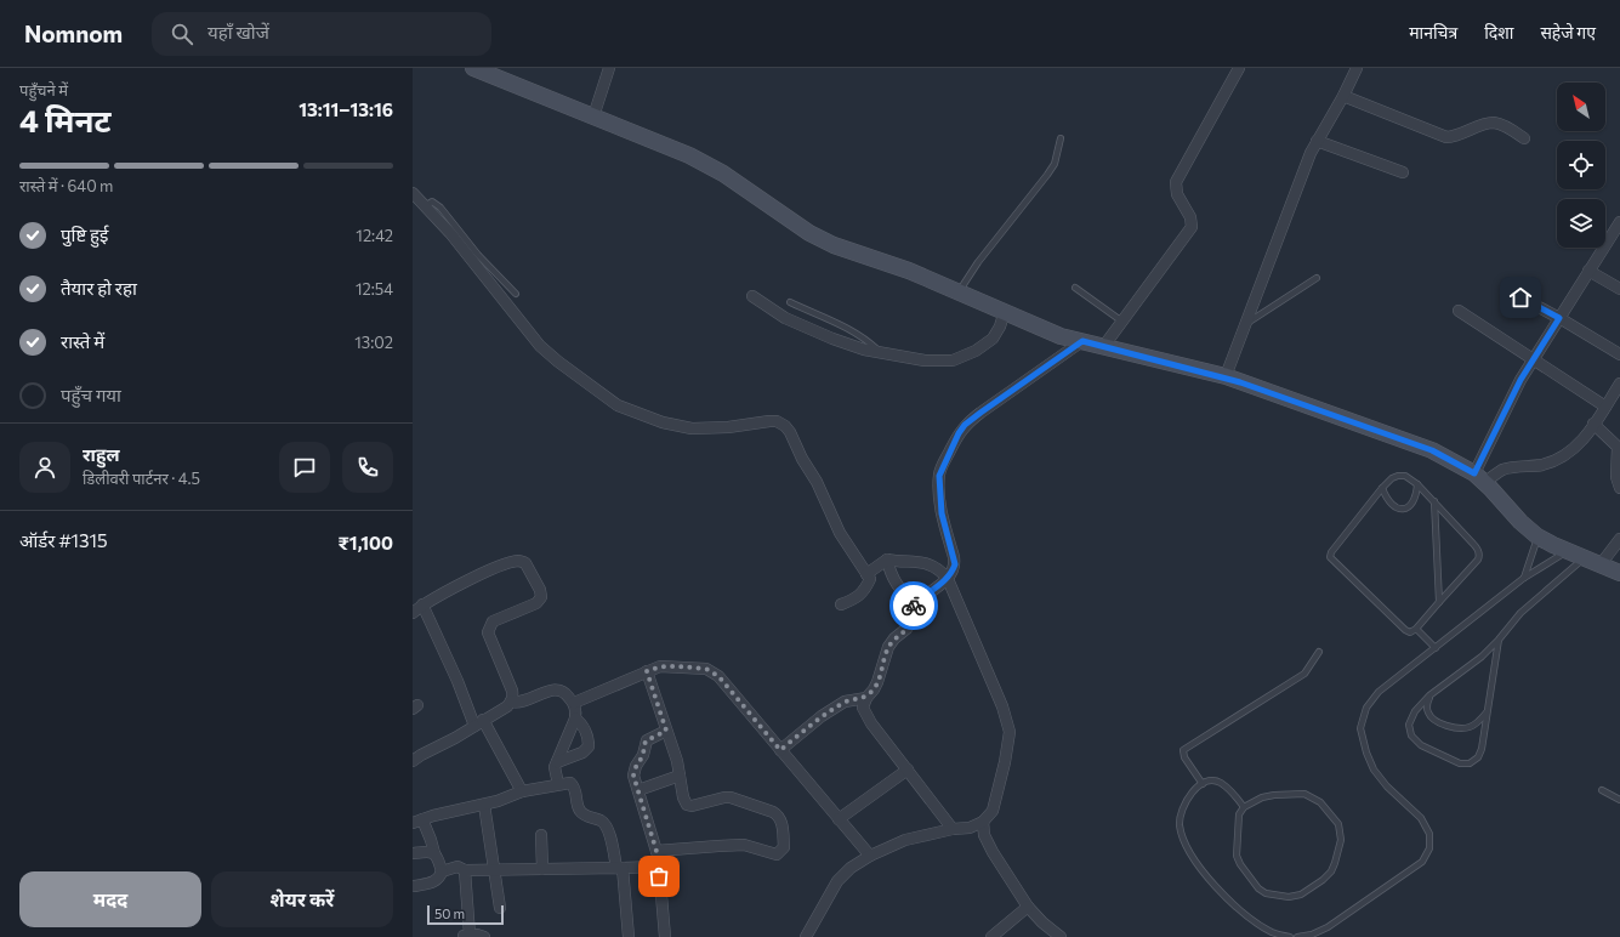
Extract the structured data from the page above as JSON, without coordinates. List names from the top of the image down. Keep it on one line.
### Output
{"scale_bar":"50 m","north":"top left","page":{"header":"Nomnom","search":"यहाँ खोजें","nav":["मानचित्र","दिशा","सहेजे गए"],"heading":["4 मिनट","पहुँचने में","13:11–13:16"],"panel":["राहुल","डिलीवरी पार्टनर · 4.5","ऑर्डर #1315","₹1,100"],"bar":"रास्ते में · 640 m","list":[["पुष्टि हुई","12:42"],["तैयार हो रहा","12:54"],["रास्ते में","13:02"],"पहुँच गया"],"buttons":["मदद","शेयर करें"],"scale":"50 m"}}
